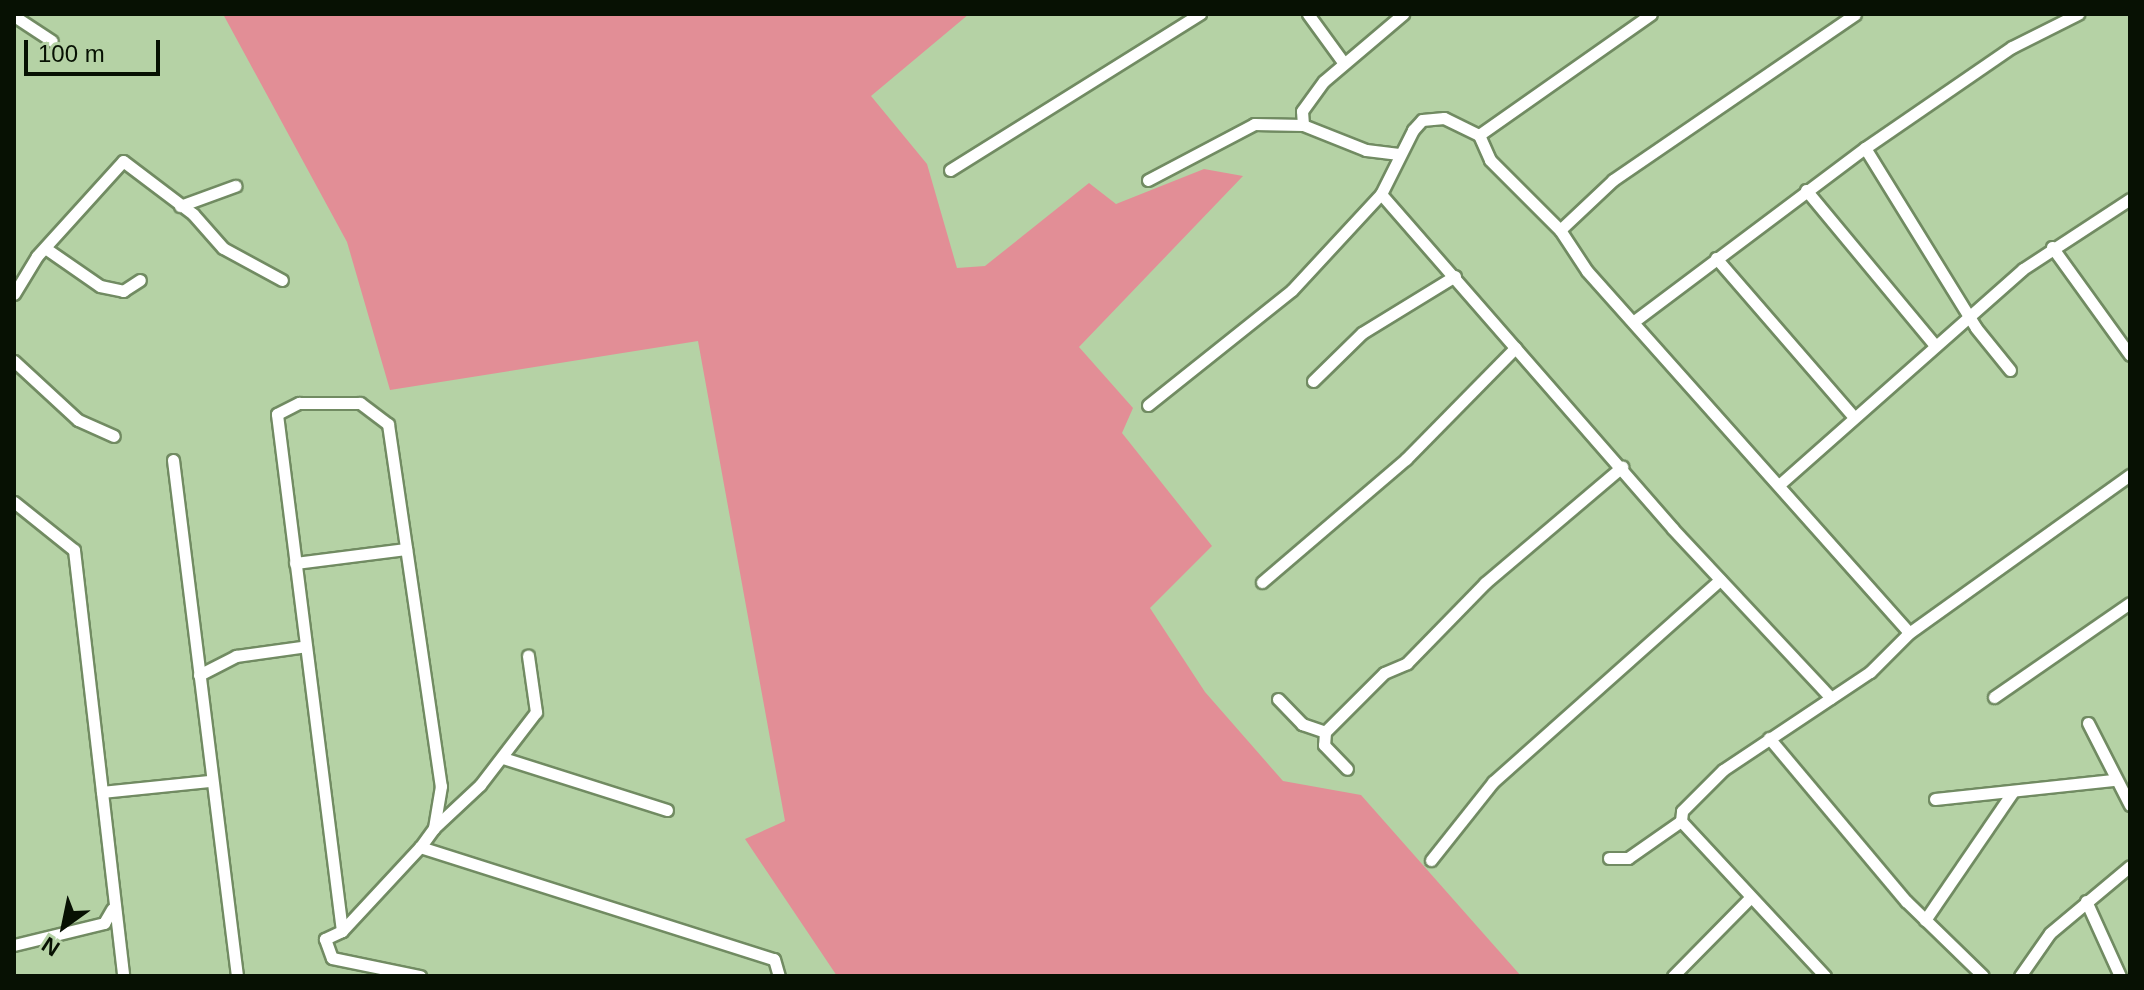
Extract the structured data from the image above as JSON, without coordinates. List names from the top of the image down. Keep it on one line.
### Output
{"scale_bar":"100 m","north":"bottom left"}
